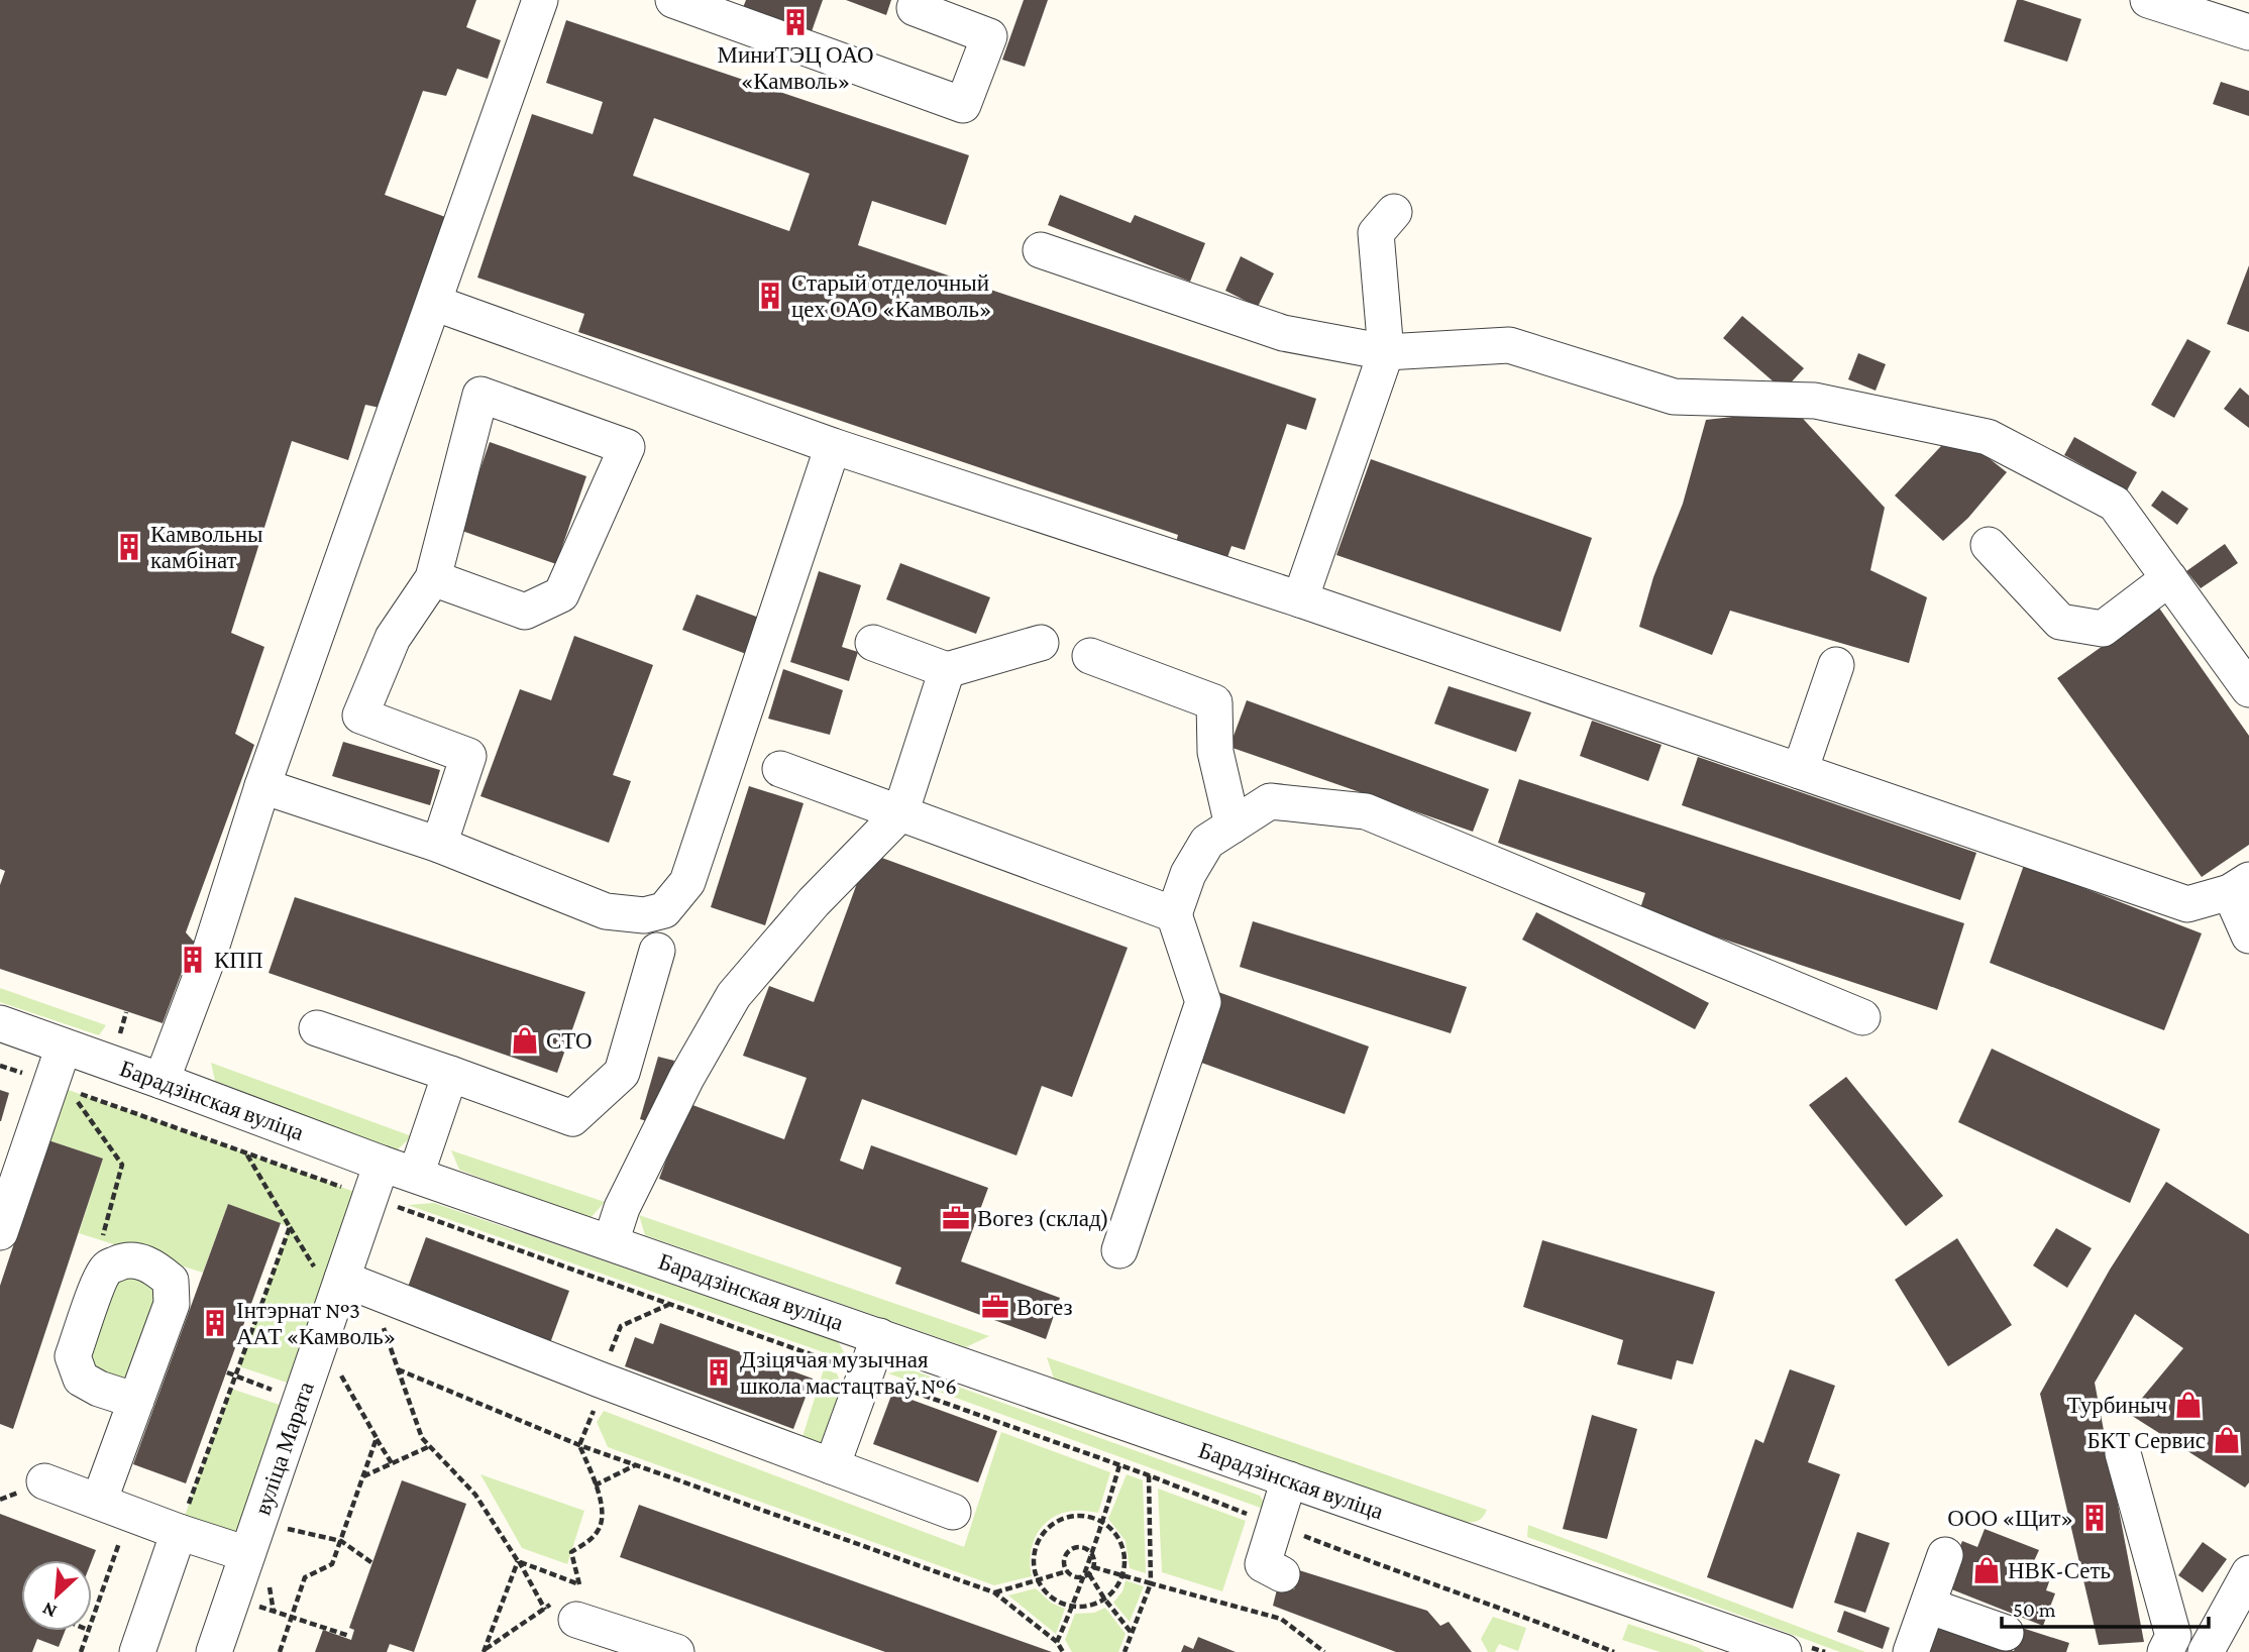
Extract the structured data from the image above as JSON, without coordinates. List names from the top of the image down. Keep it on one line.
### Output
{"streets":{"street":["Барадзінская вуліца","вуліца Марата"]},"crossings":[["Барадзінская вуліца","вуліца Марата"]],"places":{"building":["МиниТЭЦ ОАО «Камволь»","Старый отделочный цех ОАО «Камволь»","Камвольны камбінат","КПП","Інтэрнат №3 ААТ «Камволь»","Дзіцячая музычная школа мастацтваў №6","ООО «Щит»"],"shop":["СТО","Турбиныч","БКТ Сервис","НВК-Сеть"],"office":["Вогез (склад)","Вогез"]},"scale_bar":"50 m","north":"bottom left"}
